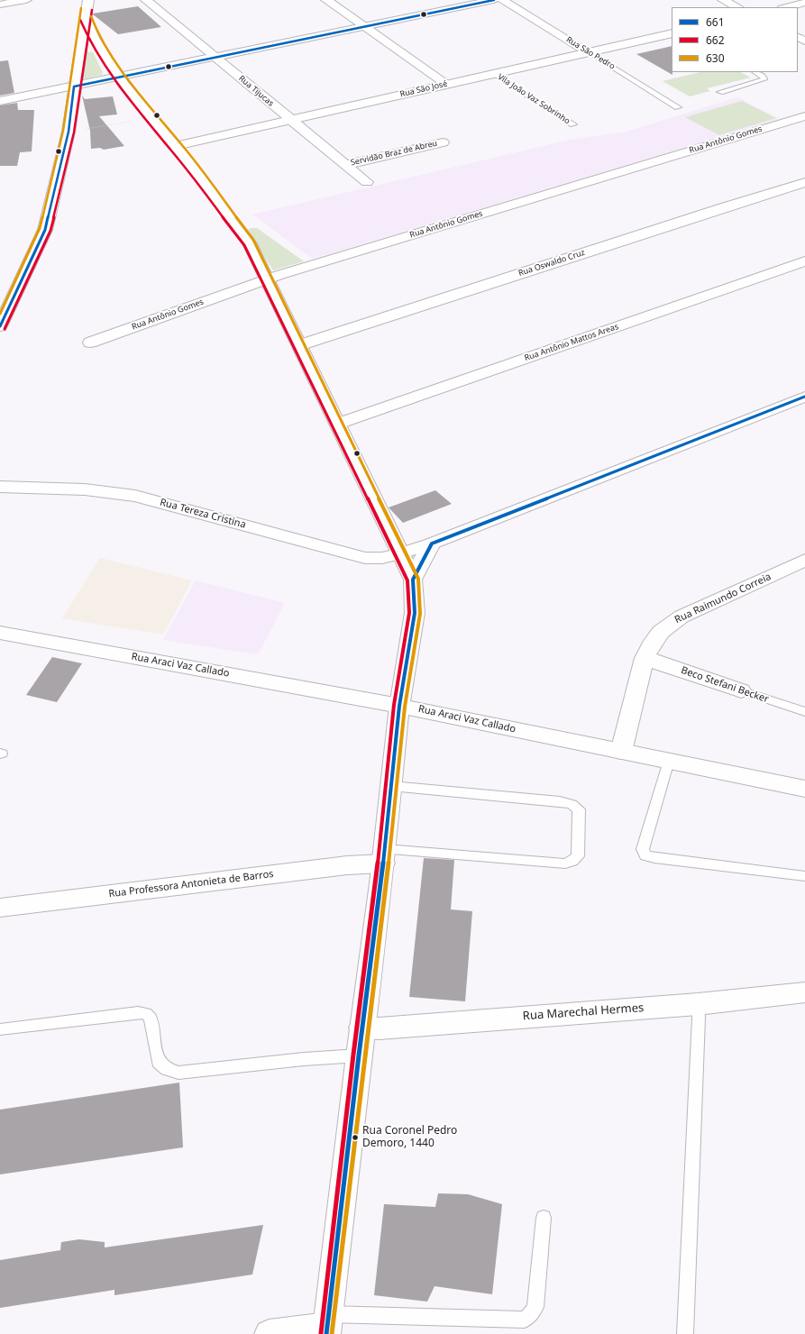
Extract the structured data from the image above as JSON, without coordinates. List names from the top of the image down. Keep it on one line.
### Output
{"streets":{"street":["Rua São Pedro","Rua São José","Rua Tijucas","Rua Antônio Gomes","Servidão Braz de Abreu","Rua Oswaldo Cruz","Rua Antônio Mattos Areas","Rua Tereza Cristina","Rua Raimundo Correia","Rua Araci Vaz Callado","Beco Stefani Becker","Rua Professora Antonieta de Barros","Rua Marechal Hermes"],"lane":["Vila João Vaz Sobrinho"]},"crossings":[["Rua São Pedro","Rua São José"],["Rua São José","Rua Tijucas"],["Rua São José","Vila João Vaz Sobrinho"],["Rua Tijucas","Servidão Braz de Abreu"],["Rua Raimundo Correia","Rua Araci Vaz Callado"],["Rua Raimundo Correia","Beco Stefani Becker"]],"places":["Rua Coronel Pedro Demoro, 1440"],"lines":["transit line 661","transit line 630","transit line 662"],"legend":["661","662","630"]}
